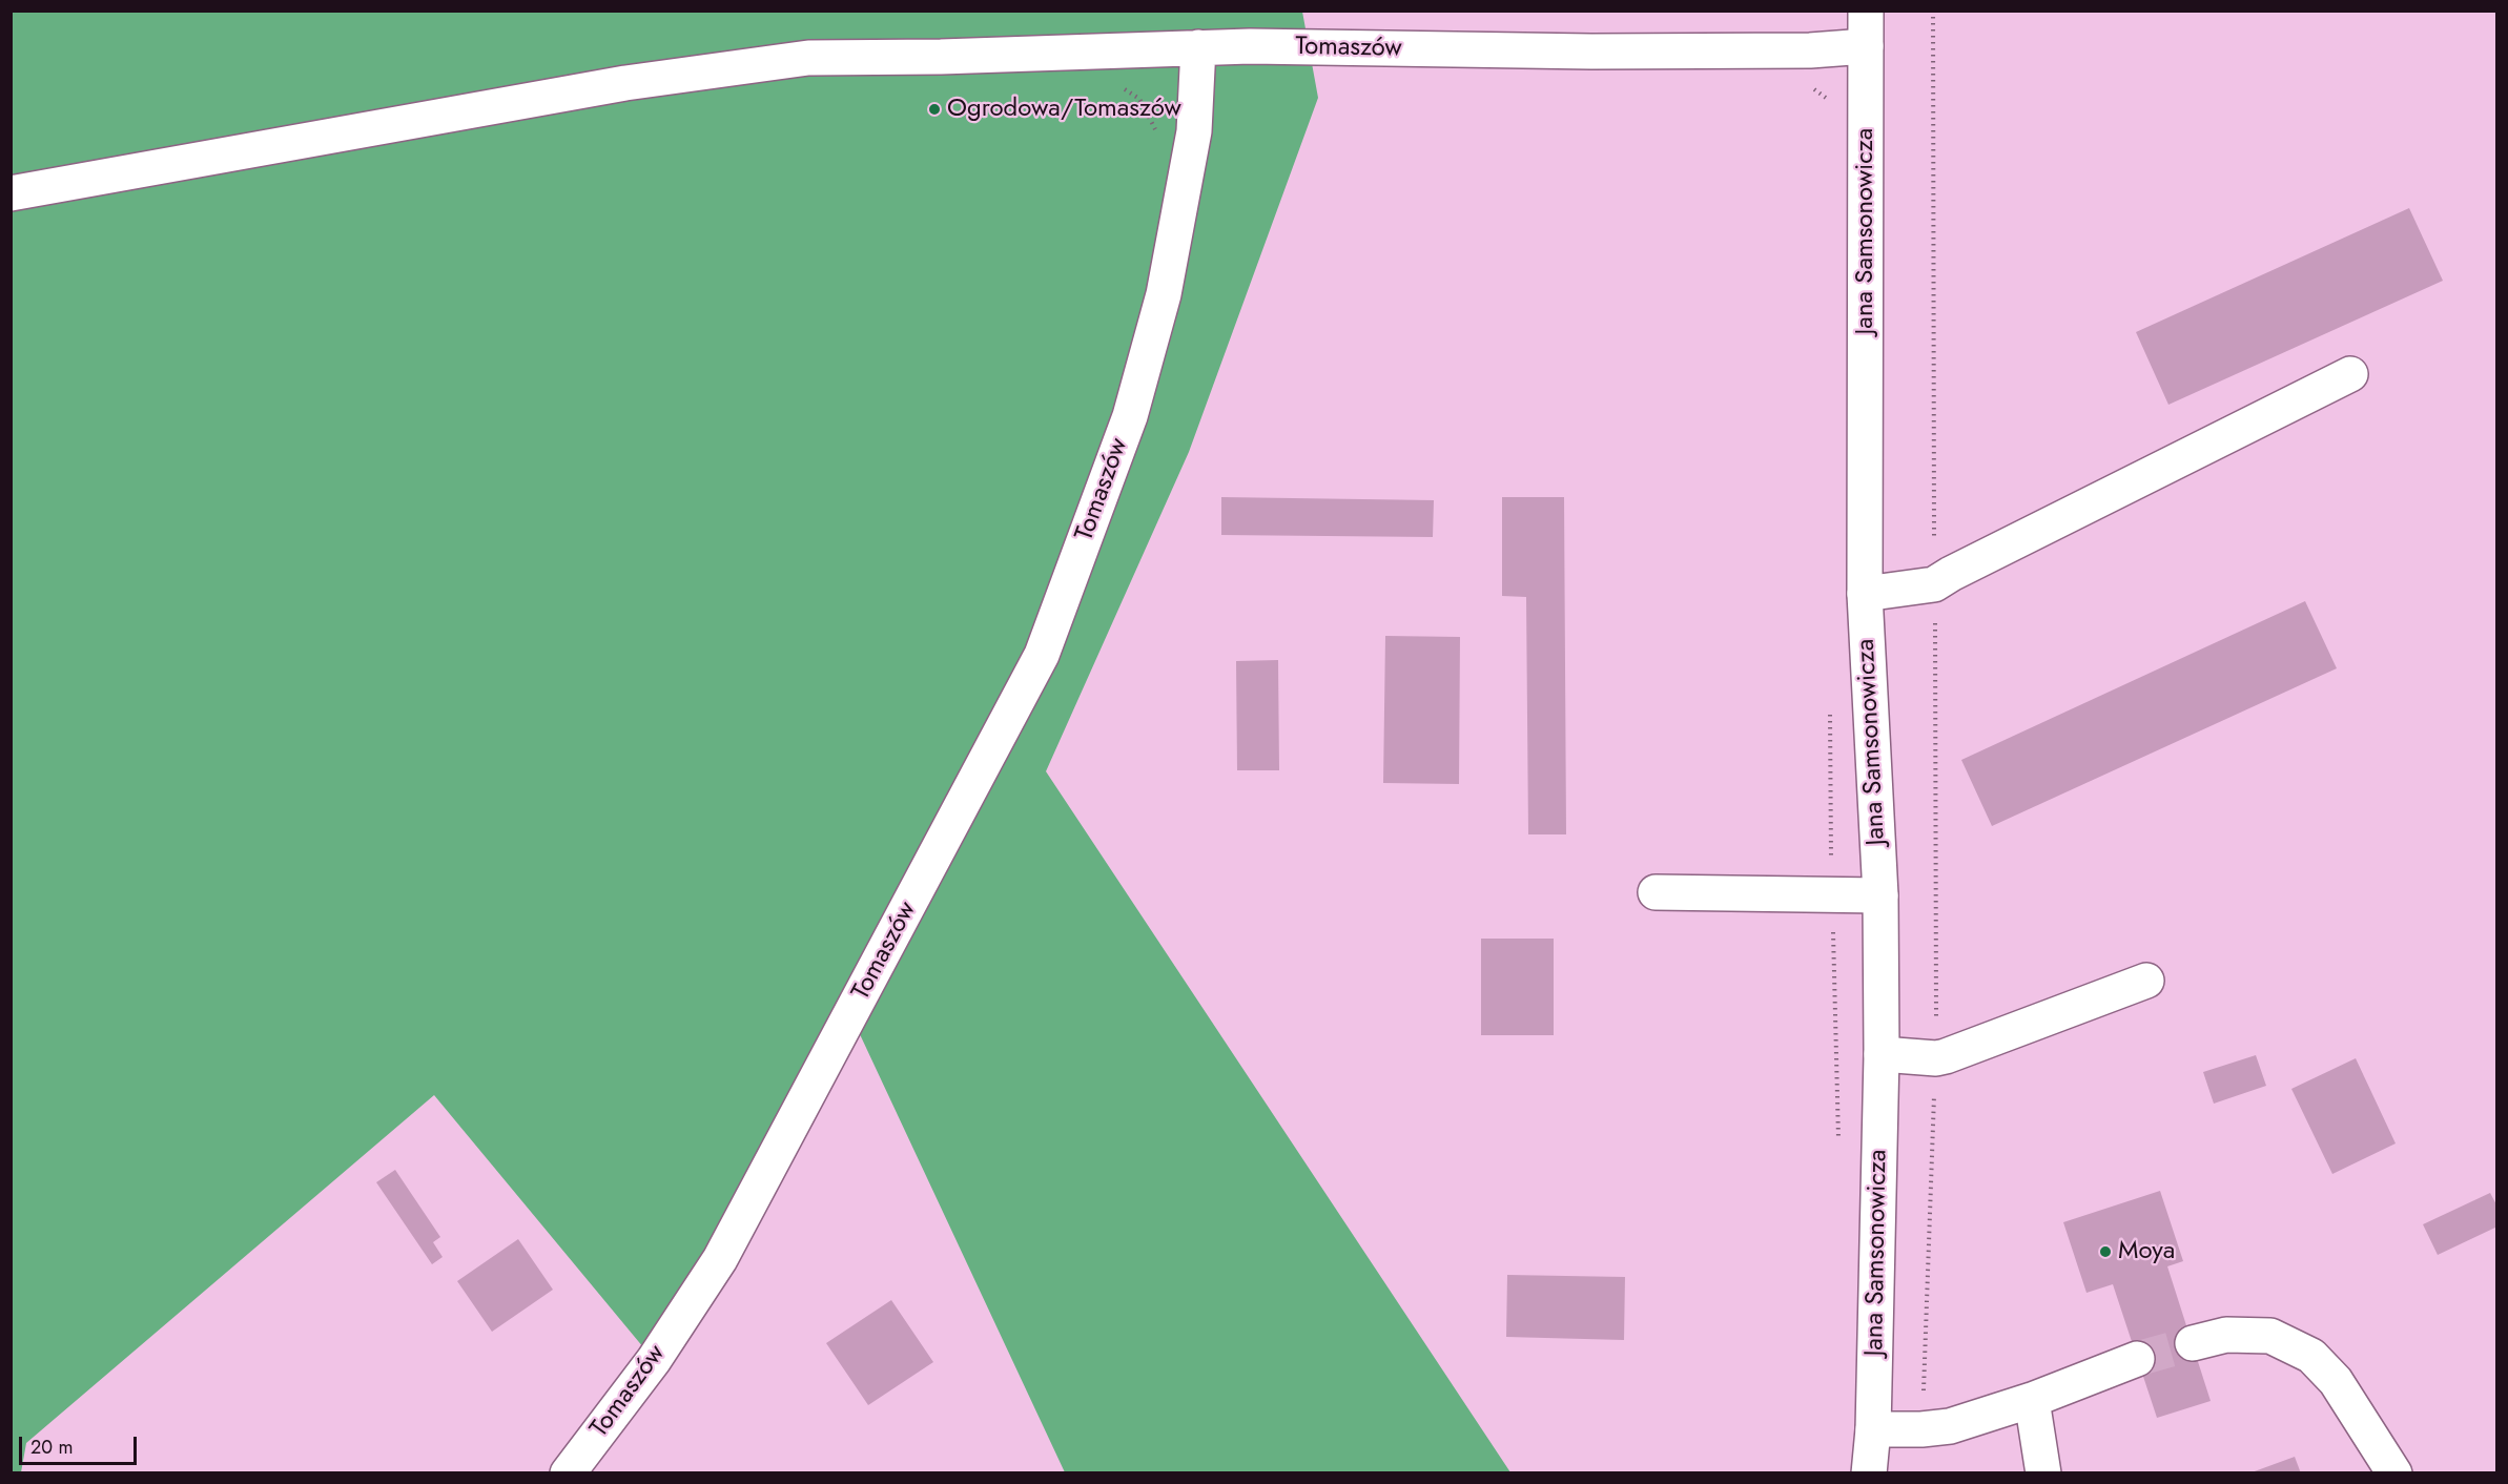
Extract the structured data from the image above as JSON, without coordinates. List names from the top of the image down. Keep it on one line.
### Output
{"streets":{"street":["Tomaszów","Jana Samsonowicza"]},"crossings":[["Tomaszów","Jana Samsonowicza"]],"places":["Ogrodowa/Tomaszów","Moya"],"scale_bar":"20 m"}
